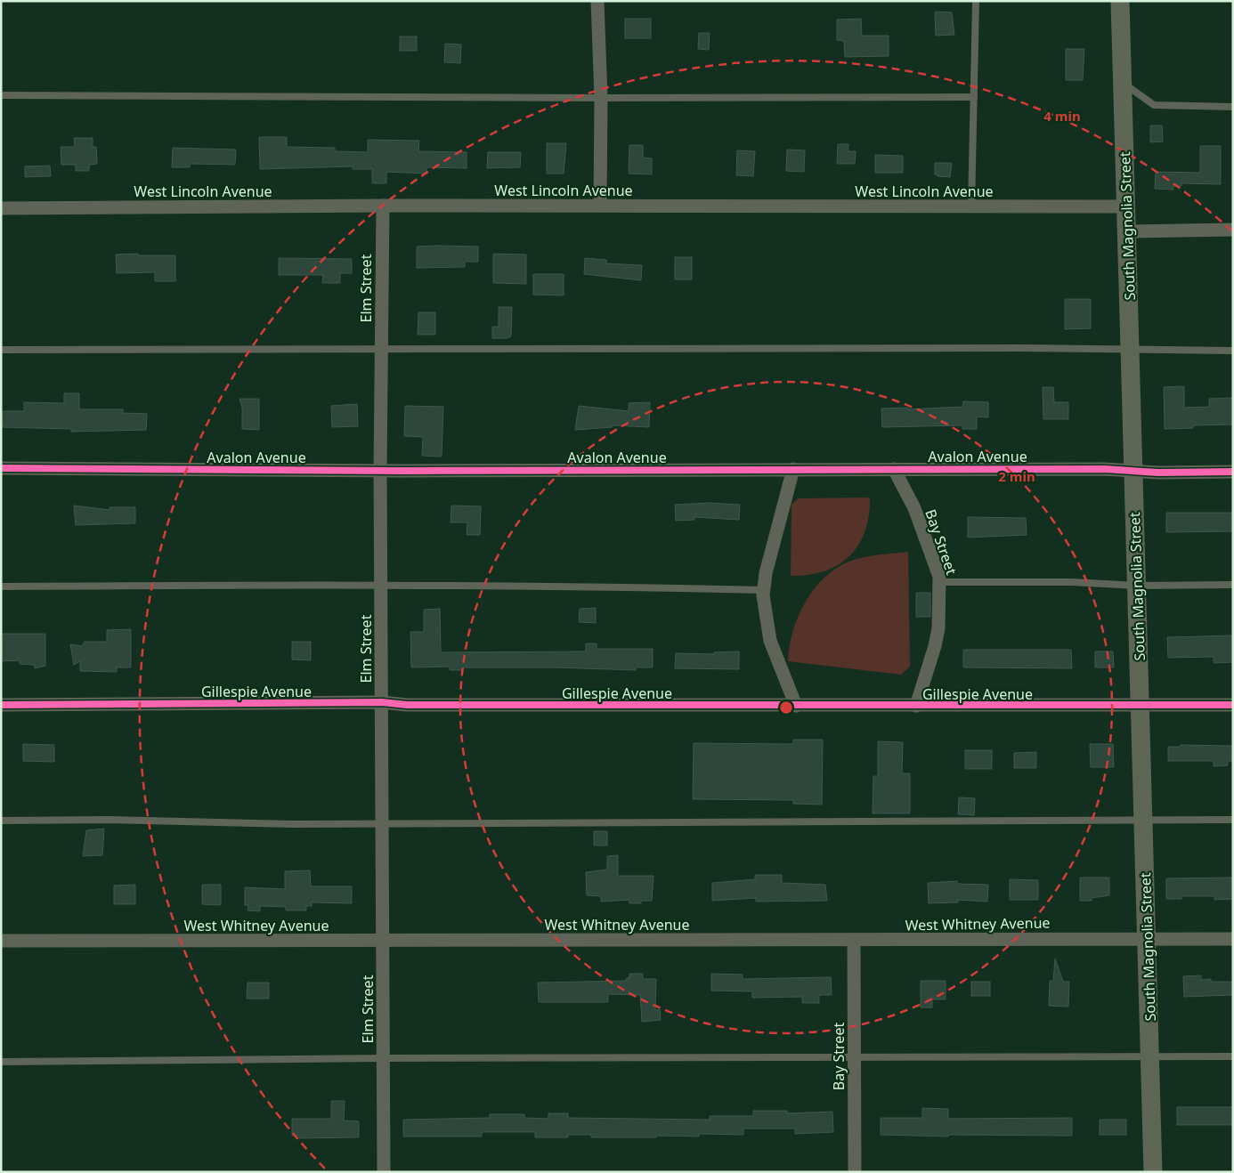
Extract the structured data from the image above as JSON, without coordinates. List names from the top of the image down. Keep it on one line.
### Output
{"streets":{"street":["West Lincoln Avenue","South Magnolia Street","Elm Street","Avalon Avenue","Bay Street","Gillespie Avenue","West Whitney Avenue"]},"crossings":[["West Lincoln Avenue","South Magnolia Street"],["West Lincoln Avenue","Elm Street"],["South Magnolia Street","Avalon Avenue"],["South Magnolia Street","Gillespie Avenue"],["South Magnolia Street","West Whitney Avenue"],["Elm Street","Avalon Avenue"],["Elm Street","Gillespie Avenue"],["Elm Street","West Whitney Avenue"],["Avalon Avenue","Bay Street"],["Bay Street","Gillespie Avenue"],["Bay Street","West Whitney Avenue"]],"rings":["4 min","2 min"]}
